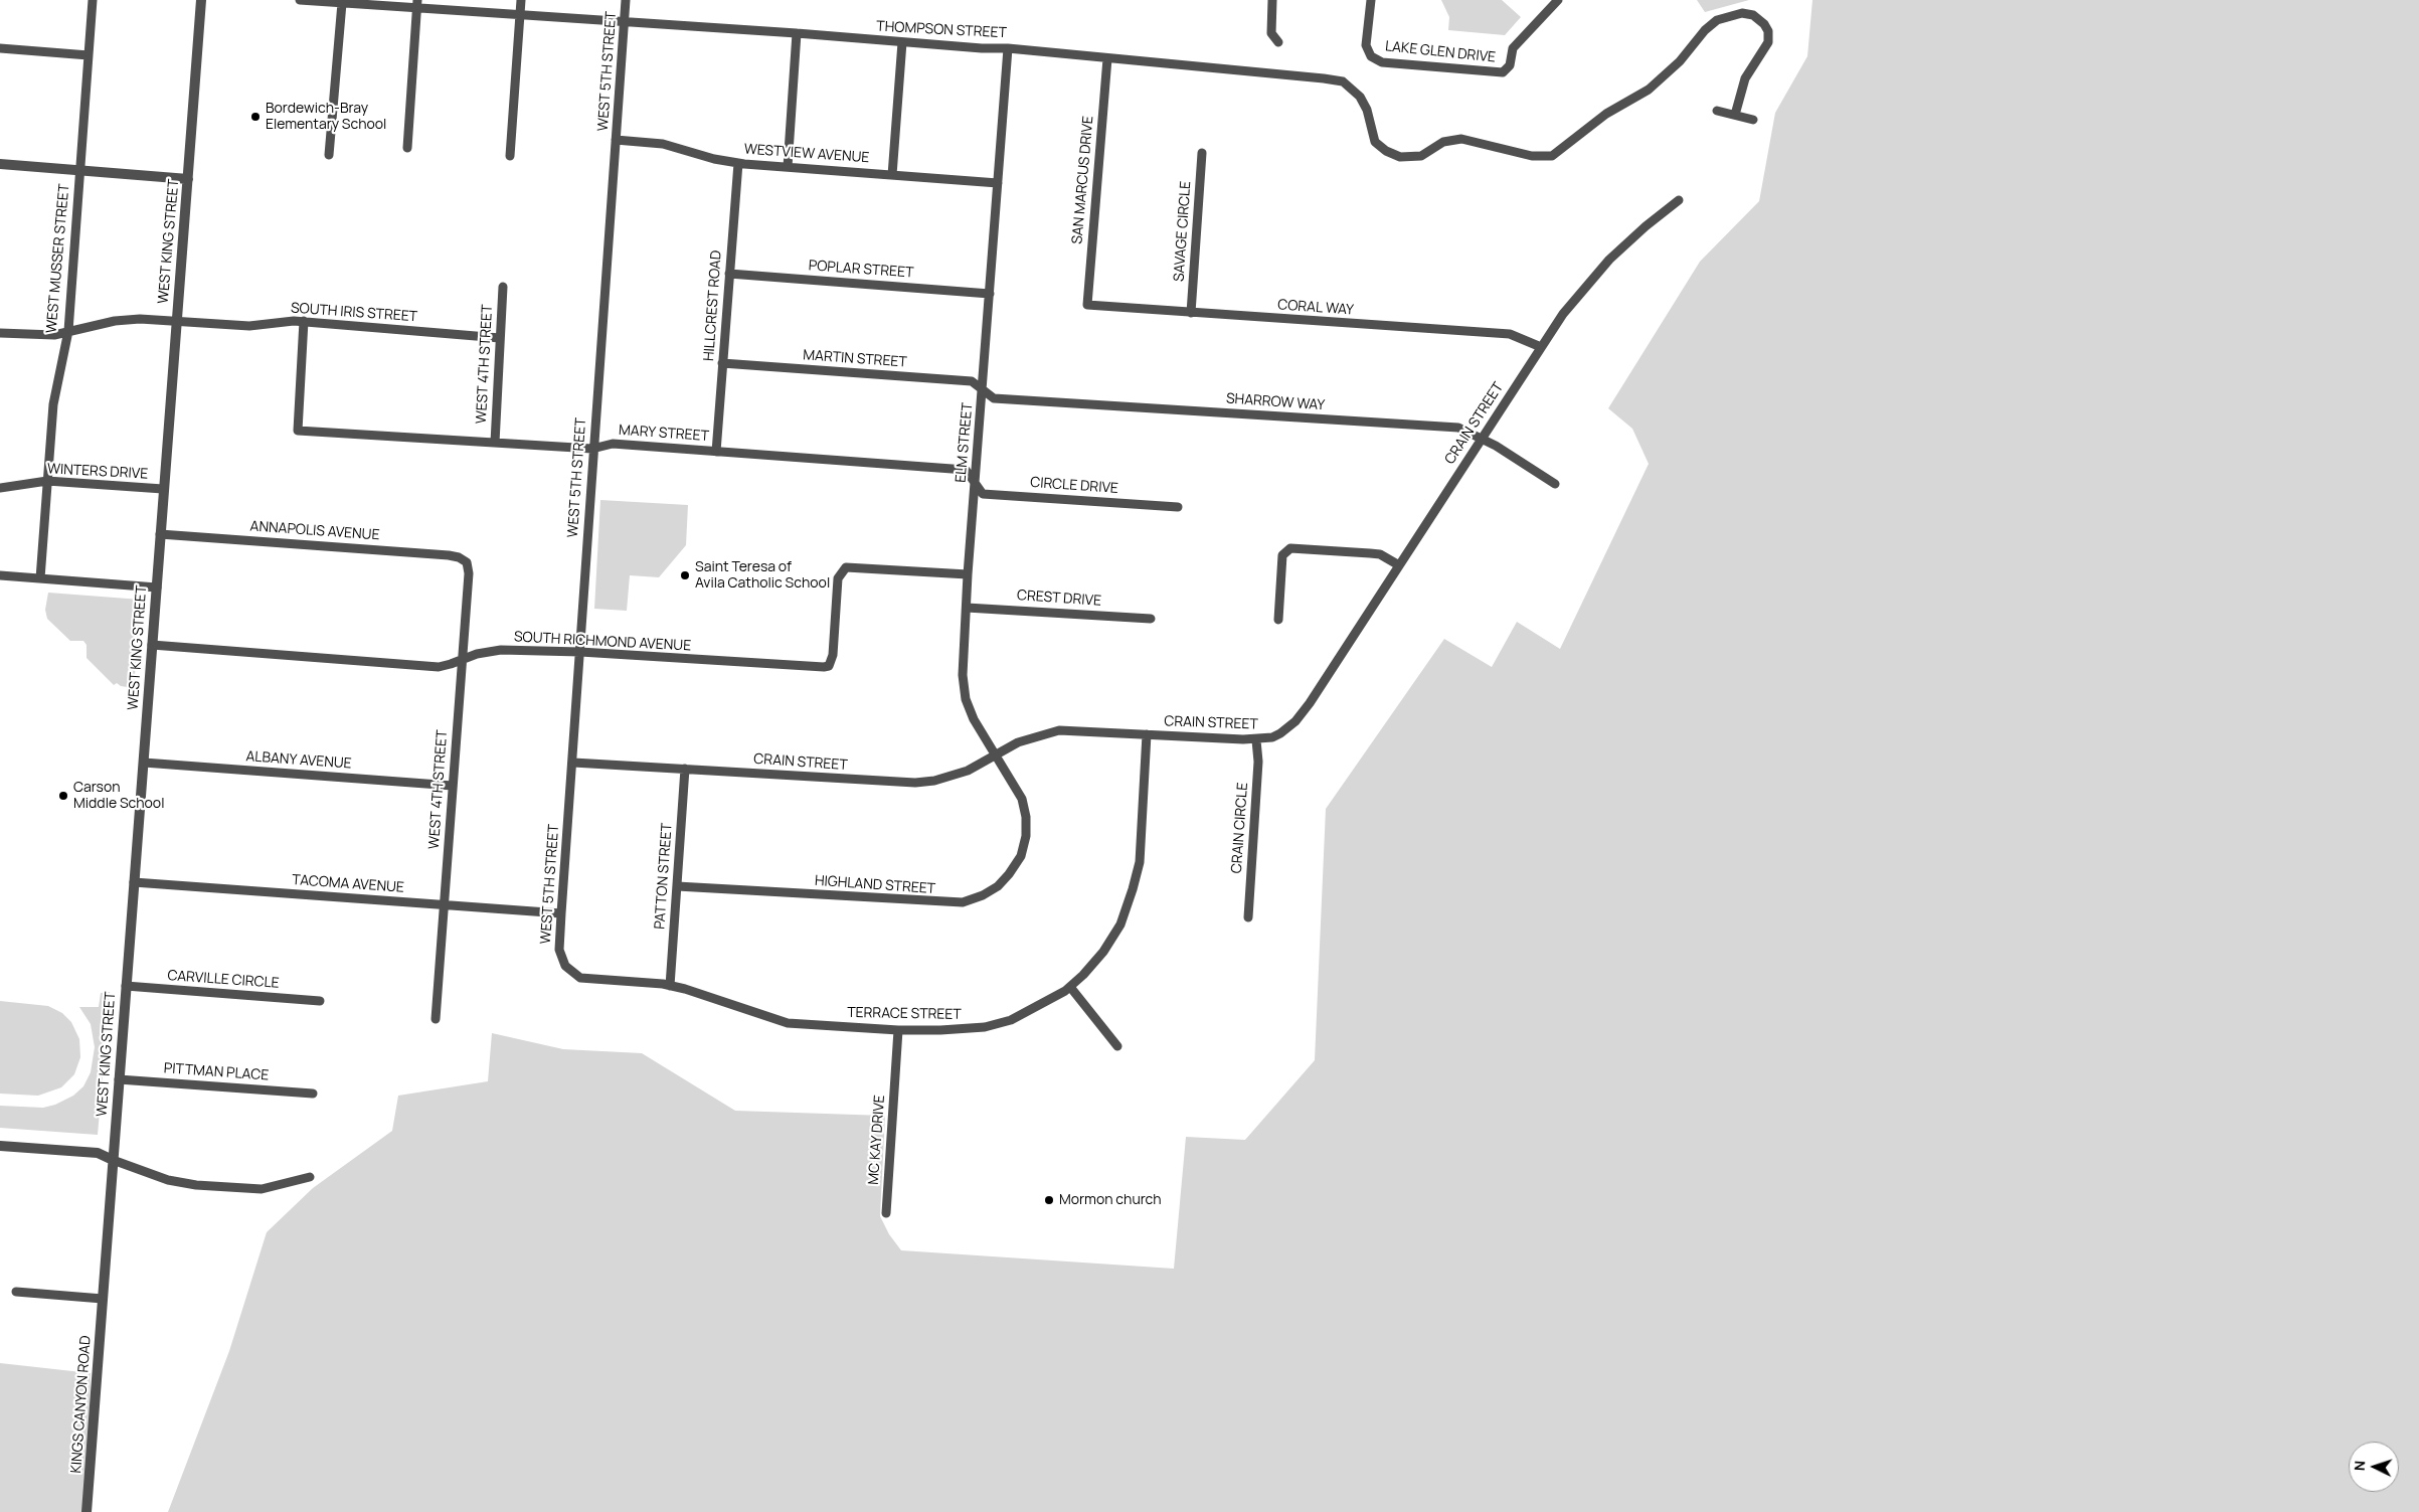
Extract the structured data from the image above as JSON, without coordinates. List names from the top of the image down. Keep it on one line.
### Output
{"streets":{"street":["THOMPSON STREET","LAKE GLEN DRIVE","WEST 5TH STREET","WESTVIEW AVENUE","SAN MARCUS DRIVE","SAVAGE CIRCLE","WEST KING STREET","WEST MUSSER STREET","POPLAR STREET","HILLCREST ROAD","CORAL WAY","SOUTH IRIS STREET","MARTIN STREET","WEST 4TH STREET","SHARROW WAY","CRAIN STREET","MARY STREET","ELM STREET","WINTERS DRIVE","CIRCLE DRIVE","ANNAPOLIS AVENUE","CREST DRIVE","SOUTH RICHMOND AVENUE","ALBANY AVENUE","CRAIN CIRCLE","PATTON STREET","TACOMA AVENUE","HIGHLAND STREET","CARVILLE CIRCLE","TERRACE STREET","PITTMAN PLACE","MC KAY DRIVE","KINGS CANYON ROAD"]},"crossings":[["THOMPSON STREET","WEST 5TH STREET"],["THOMPSON STREET","SAN MARCUS DRIVE"],["THOMPSON STREET","ELM STREET"],["WEST 5TH STREET","WESTVIEW AVENUE"],["WEST 5TH STREET","CRAIN STREET"],["WEST 5TH STREET","MARY STREET"],["WEST 5TH STREET","SOUTH RICHMOND AVENUE"],["WEST 5TH STREET","TACOMA AVENUE"],["WEST 5TH STREET","TERRACE STREET"],["WESTVIEW AVENUE","HILLCREST ROAD"],["WESTVIEW AVENUE","ELM STREET"],["SAN MARCUS DRIVE","CORAL WAY"],["SAVAGE CIRCLE","CORAL WAY"],["WEST KING STREET","SOUTH IRIS STREET"],["WEST KING STREET","WINTERS DRIVE"],["WEST KING STREET","ANNAPOLIS AVENUE"],["WEST KING STREET","SOUTH RICHMOND AVENUE"],["WEST KING STREET","ALBANY AVENUE"],["WEST KING STREET","TACOMA AVENUE"],["WEST KING STREET","CARVILLE CIRCLE"],["WEST KING STREET","PITTMAN PLACE"],["WEST KING STREET","KINGS CANYON ROAD"],["WEST MUSSER STREET","SOUTH IRIS STREET"],["WEST MUSSER STREET","WINTERS DRIVE"],["POPLAR STREET","HILLCREST ROAD"],["POPLAR STREET","ELM STREET"],["HILLCREST ROAD","MARTIN STREET"],["HILLCREST ROAD","MARY STREET"],["CORAL WAY","CRAIN STREET"],["SOUTH IRIS STREET","WEST 4TH STREET"],["SOUTH IRIS STREET","MARY STREET"],["MARTIN STREET","SHARROW WAY"],["MARTIN STREET","ELM STREET"],["WEST 4TH STREET","MARY STREET"],["WEST 4TH STREET","ANNAPOLIS AVENUE"],["WEST 4TH STREET","SOUTH RICHMOND AVENUE"],["WEST 4TH STREET","ALBANY AVENUE"],["WEST 4TH STREET","TACOMA AVENUE"],["SHARROW WAY","CRAIN STREET"],["SHARROW WAY","ELM STREET"],["CRAIN STREET","ELM STREET"],["CRAIN STREET","CRAIN CIRCLE"],["CRAIN STREET","PATTON STREET"],["CRAIN STREET","TERRACE STREET"],["MARY STREET","ELM STREET"],["MARY STREET","CIRCLE DRIVE"],["ELM STREET","CIRCLE DRIVE"],["ELM STREET","CREST DRIVE"],["ELM STREET","SOUTH RICHMOND AVENUE"],["ELM STREET","HIGHLAND STREET"],["PATTON STREET","HIGHLAND STREET"],["PATTON STREET","TERRACE STREET"],["TERRACE STREET","MC KAY DRIVE"]],"places":["Bordewich-Bray Elementary School","Saint Teresa of Avila Catholic School","Carson Middle School","Mormon church"],"north":"left"}
